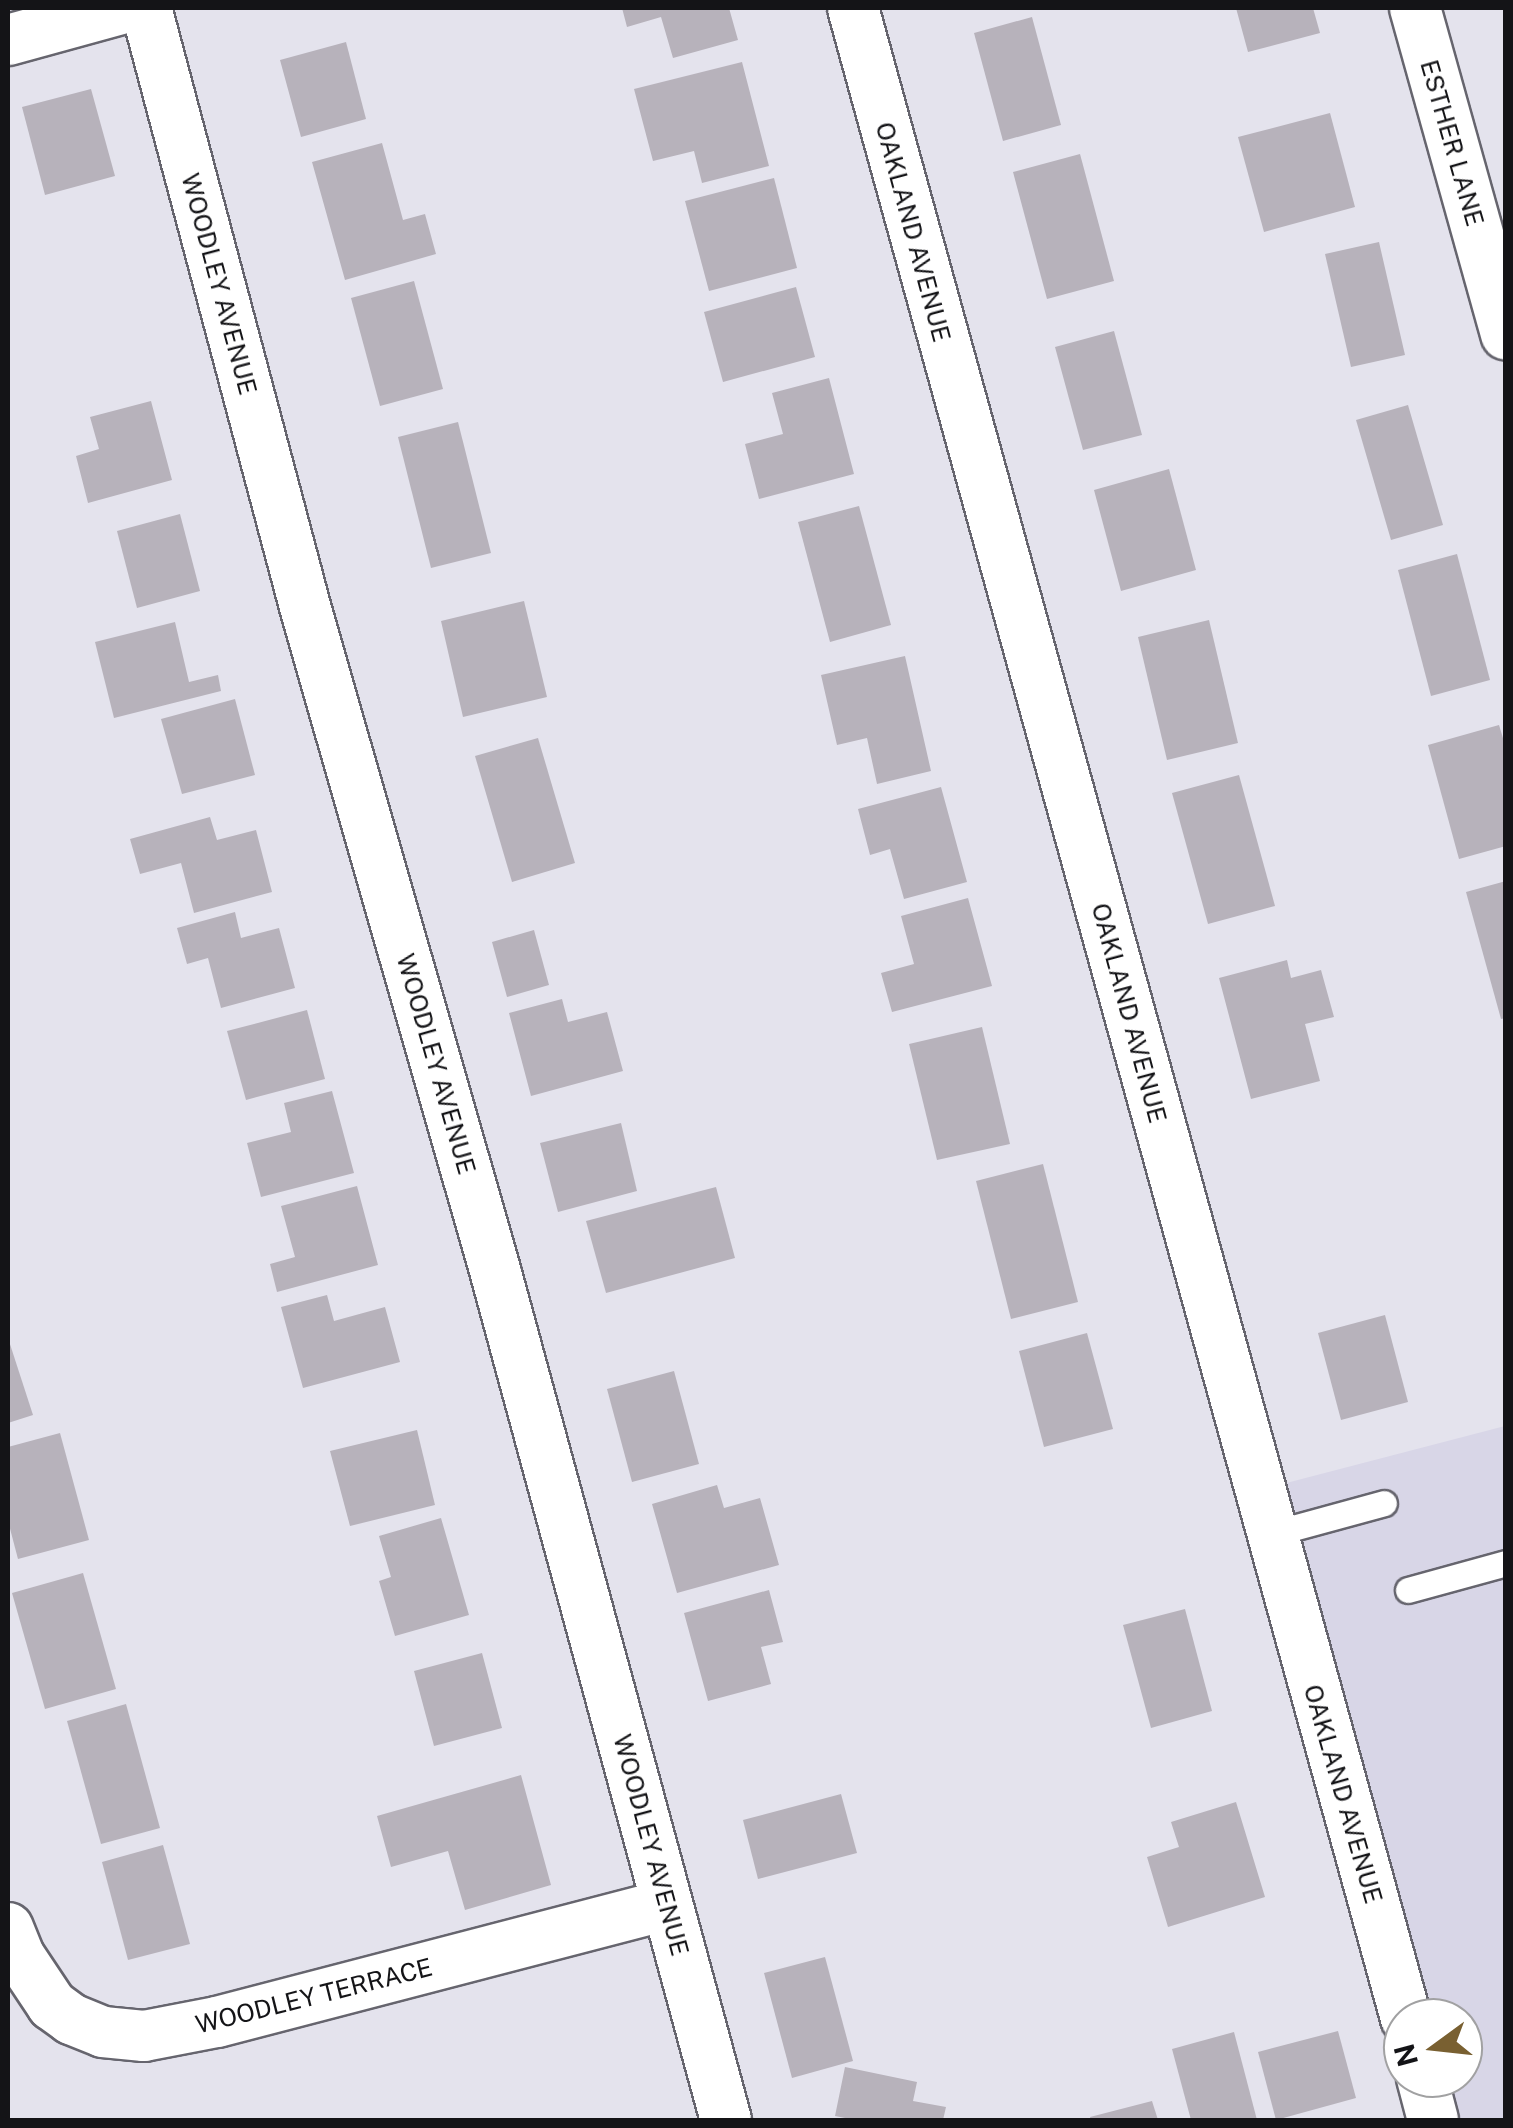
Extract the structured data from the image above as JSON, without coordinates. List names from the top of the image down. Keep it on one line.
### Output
{"streets":{"street":["ESTHER LANE","OAKLAND AVENUE","WOODLEY AVENUE","WOODLEY TERRACE"]},"crossings":[["WOODLEY AVENUE","WOODLEY TERRACE"]],"north":"left"}
